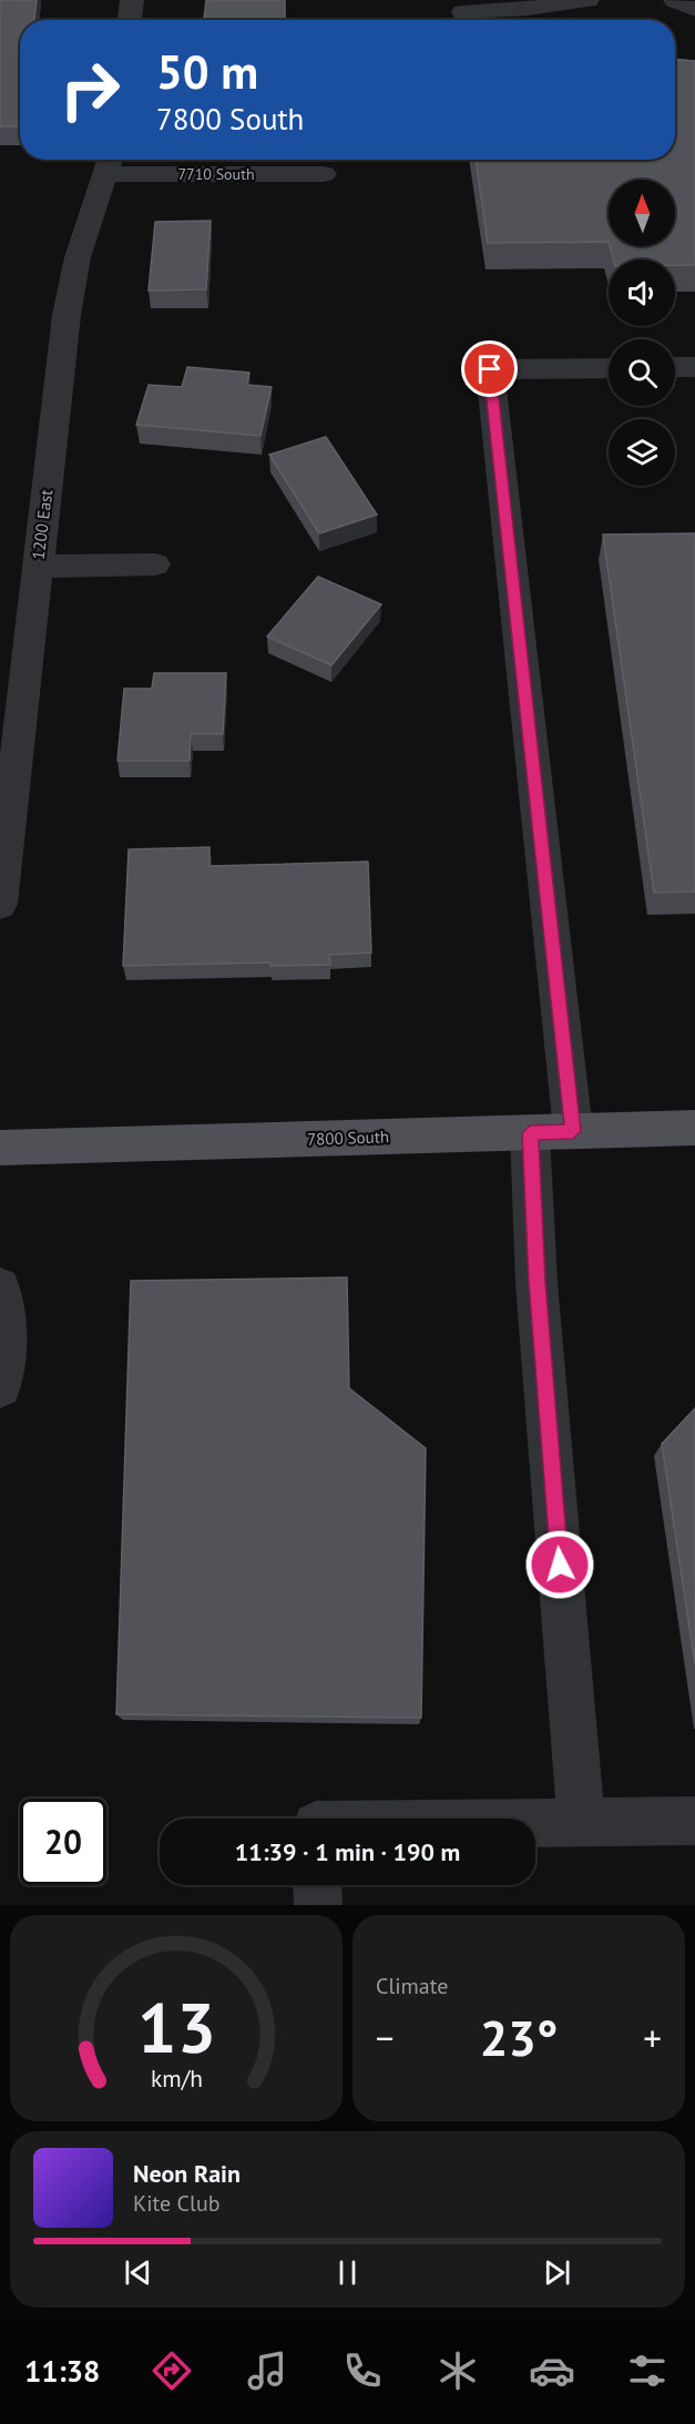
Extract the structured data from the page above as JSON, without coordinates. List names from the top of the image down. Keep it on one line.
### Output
{"streets":{"main road":["7800 South"],"street":["7710 South","1200 East"]},"crossings":[["7710 South","1200 East"]],"north":"top","page":{"turn":["50 m","7800 South"],"limit":"20","trip":"11:39 · 1 min · 190 m","tile":"Climate","heat":["−","23°","+"],"song":["Neon Rain","Kite Club"],"tabs":"11:38","gauge":["13","km/h"]}}
